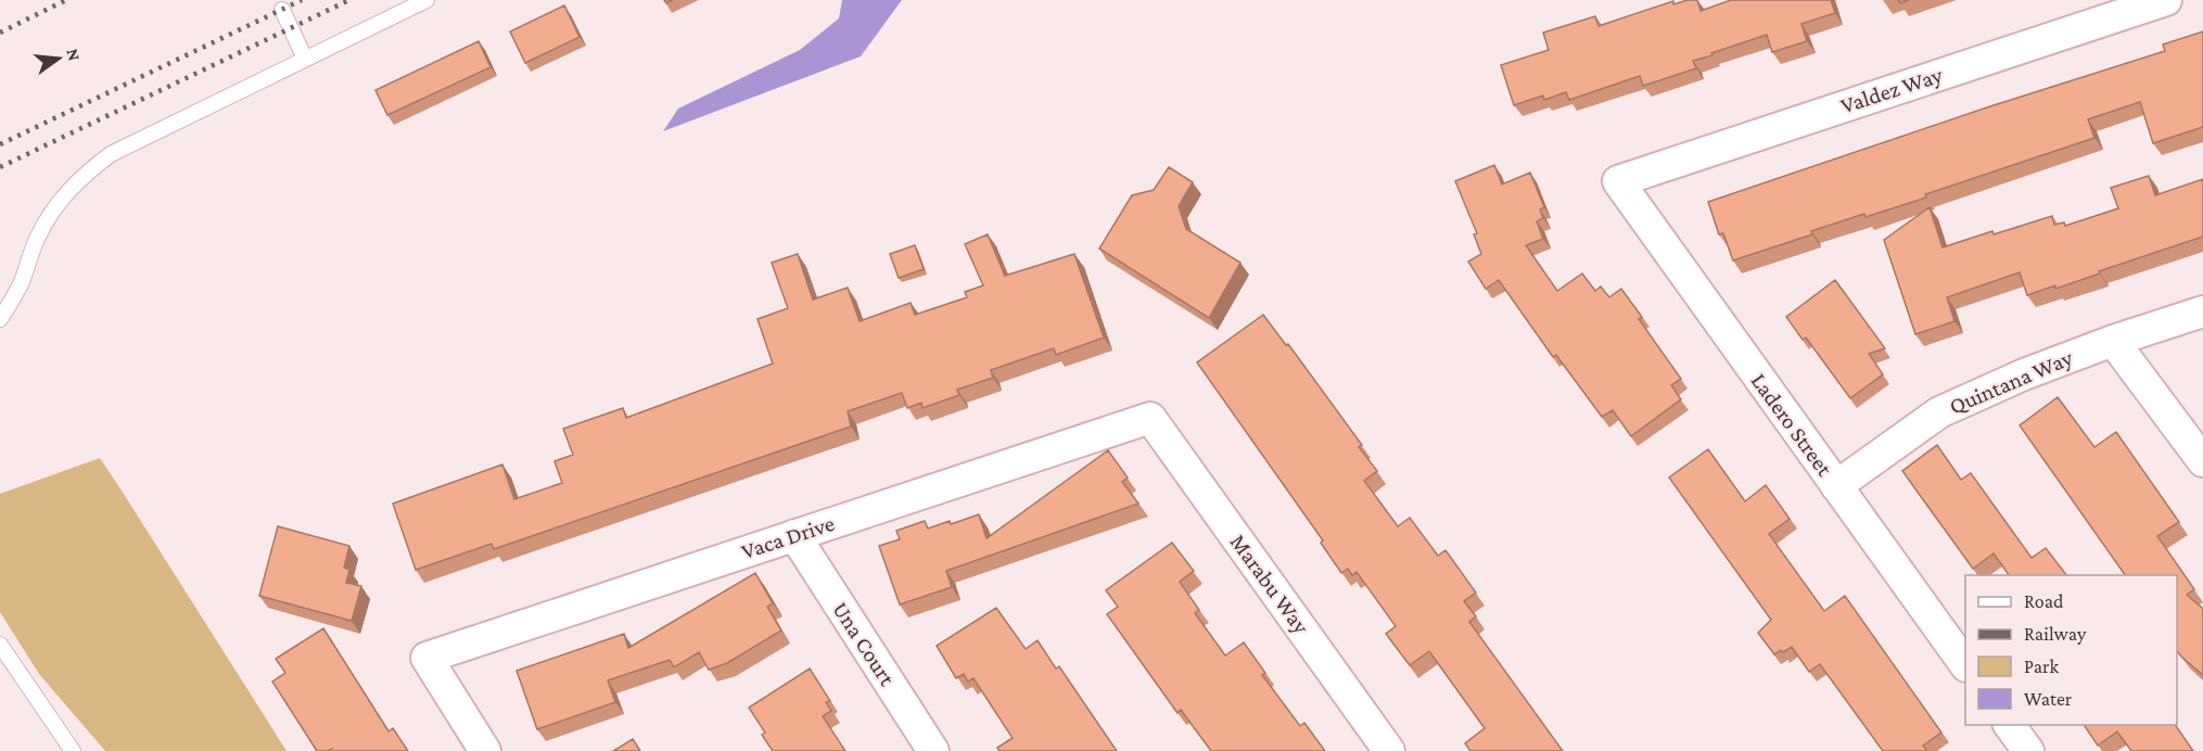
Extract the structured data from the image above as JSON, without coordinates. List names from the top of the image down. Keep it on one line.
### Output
{"streets":{"street":["Valdez Way","Quintana Way","Ladero Street","Vaca Drive","Marabu Way","Una Court"]},"crossings":[["Valdez Way","Ladero Street"],["Quintana Way","Ladero Street"],["Vaca Drive","Marabu Way"],["Vaca Drive","Una Court"]],"legend":["Road","Railway","Park","Water"],"north":"right"}
